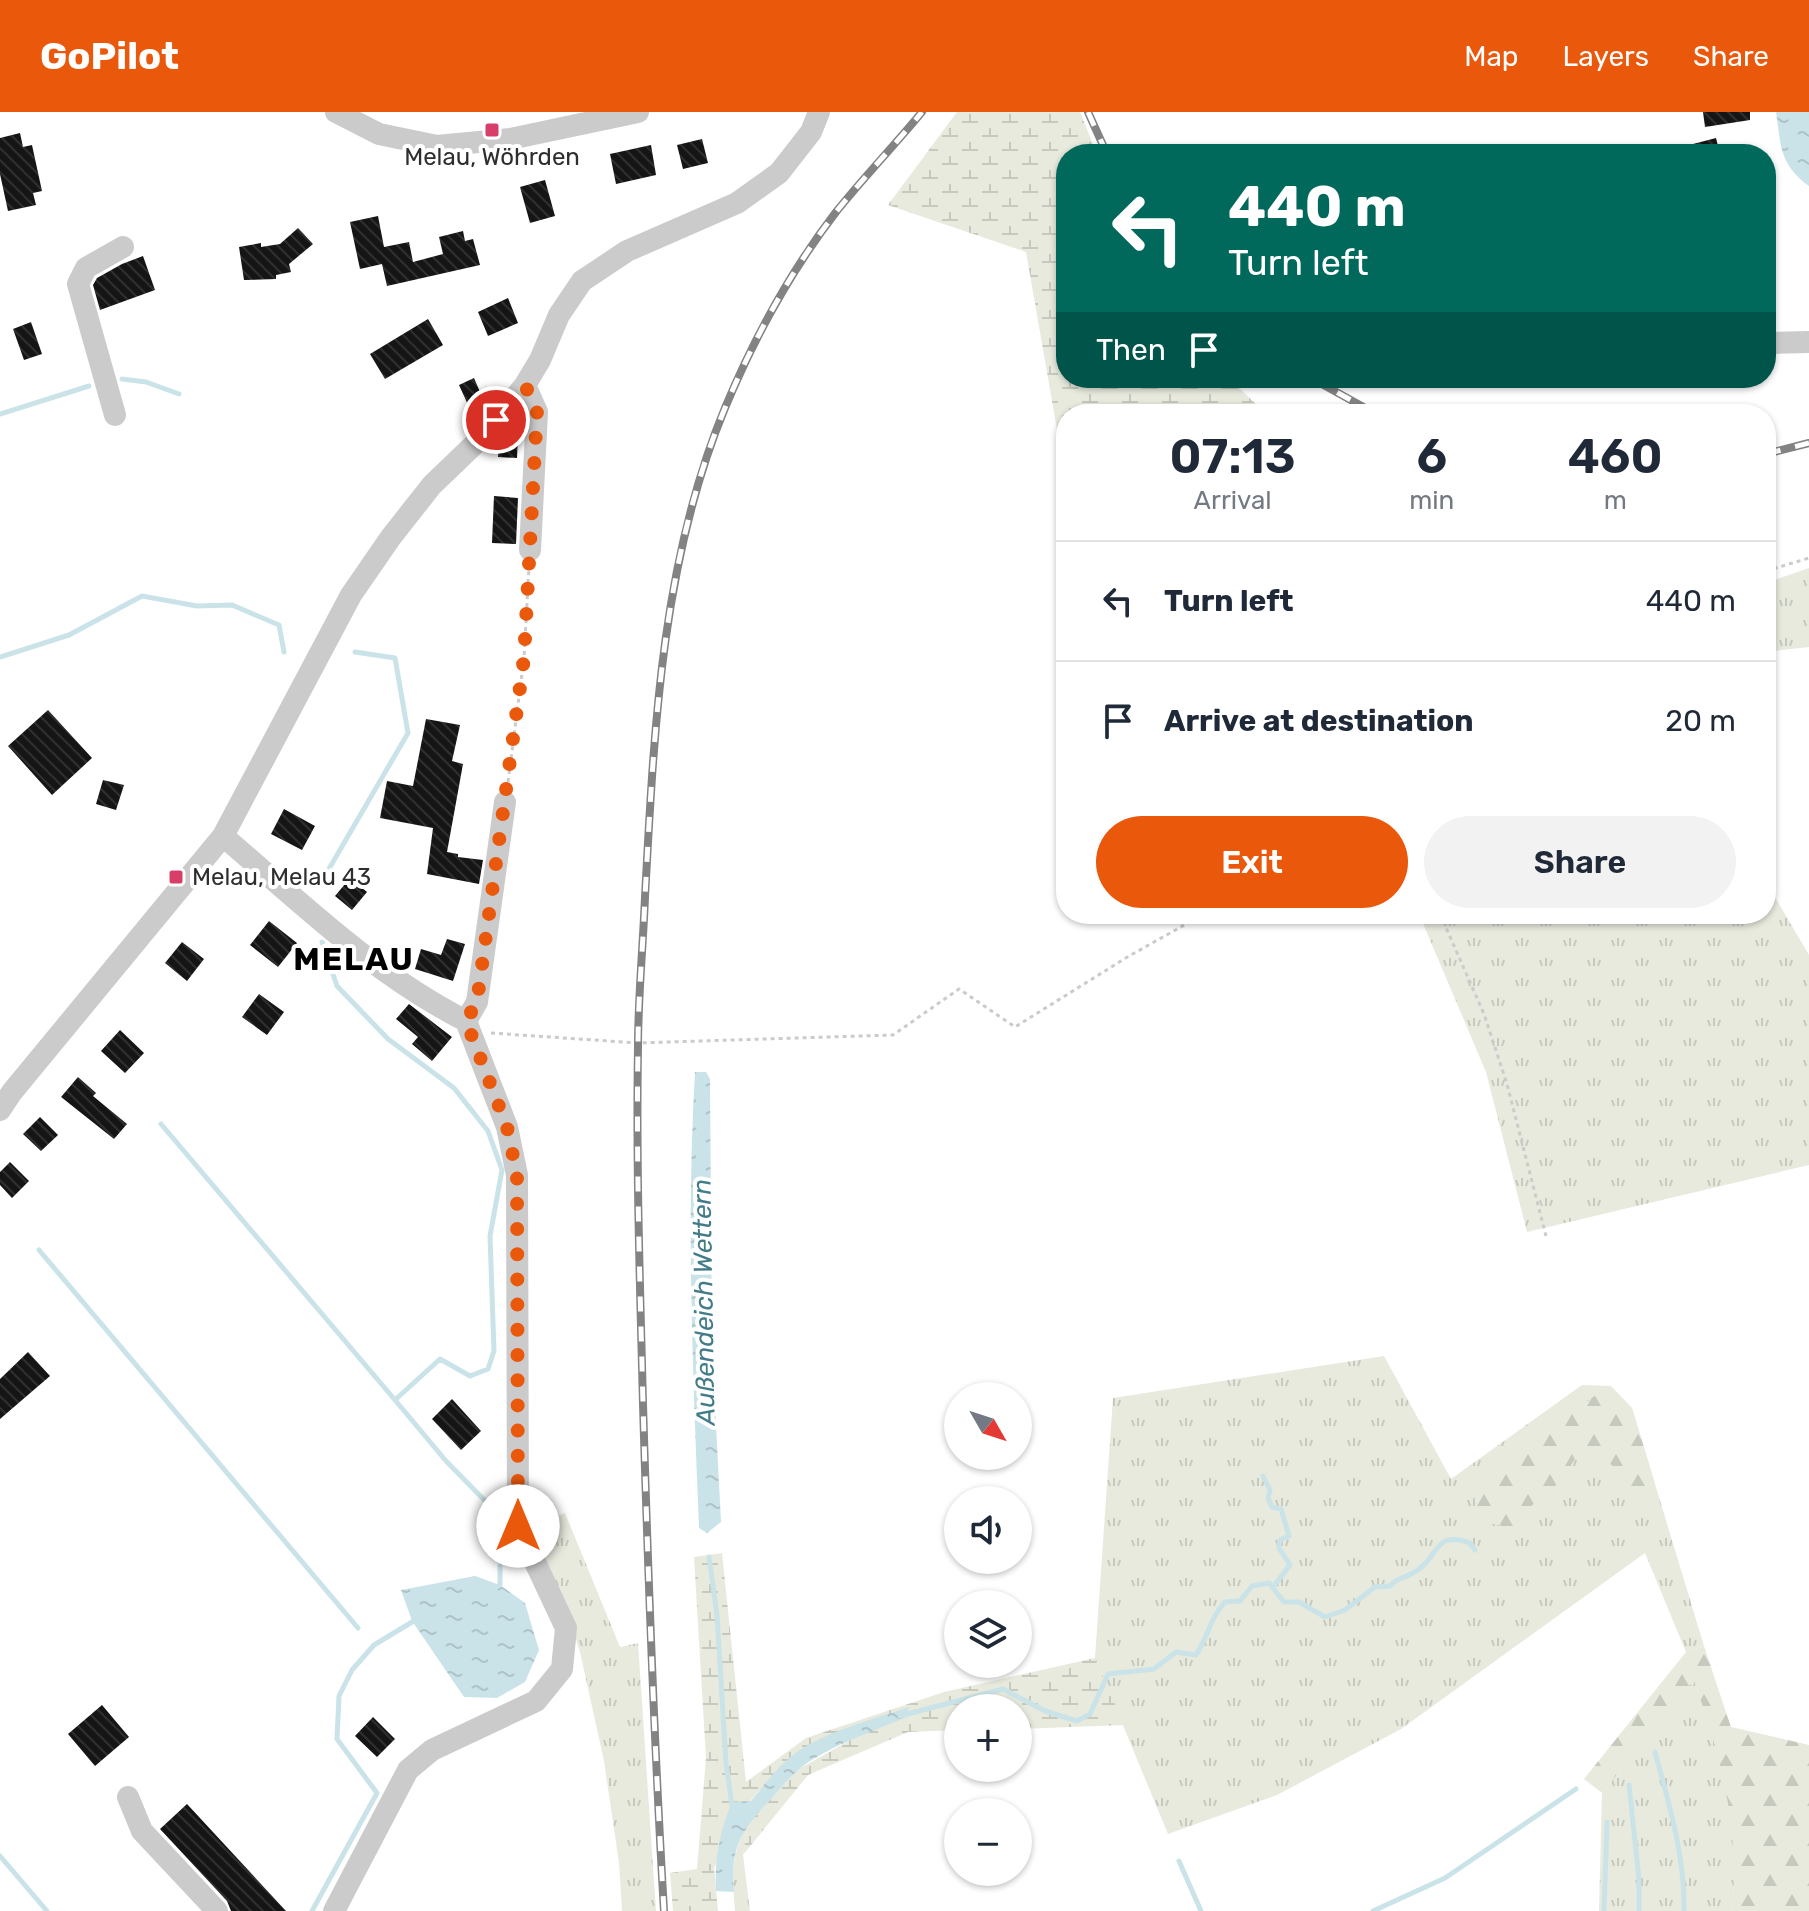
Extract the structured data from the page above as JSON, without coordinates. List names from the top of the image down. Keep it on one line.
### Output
{"districts":["MELAU"],"water":["Außendeich Wettern"],"places":{"transit":["Melau, Wöhrden","Melau, Melau 43"]},"north":"bottom right","page":{"header":"GoPilot","nav":["Map","Layers","Share"],"turn":["440 m","Turn left"],"then":"Then","eta":["07:13","Arrival","6","min","460","m"],"list":[{"name":"Turn left","value":"440 m"},{"name":"Arrive at destination","value":"20 m"}],"buttons":["Exit","Share"],"map_buttons":["+","−"]}}
